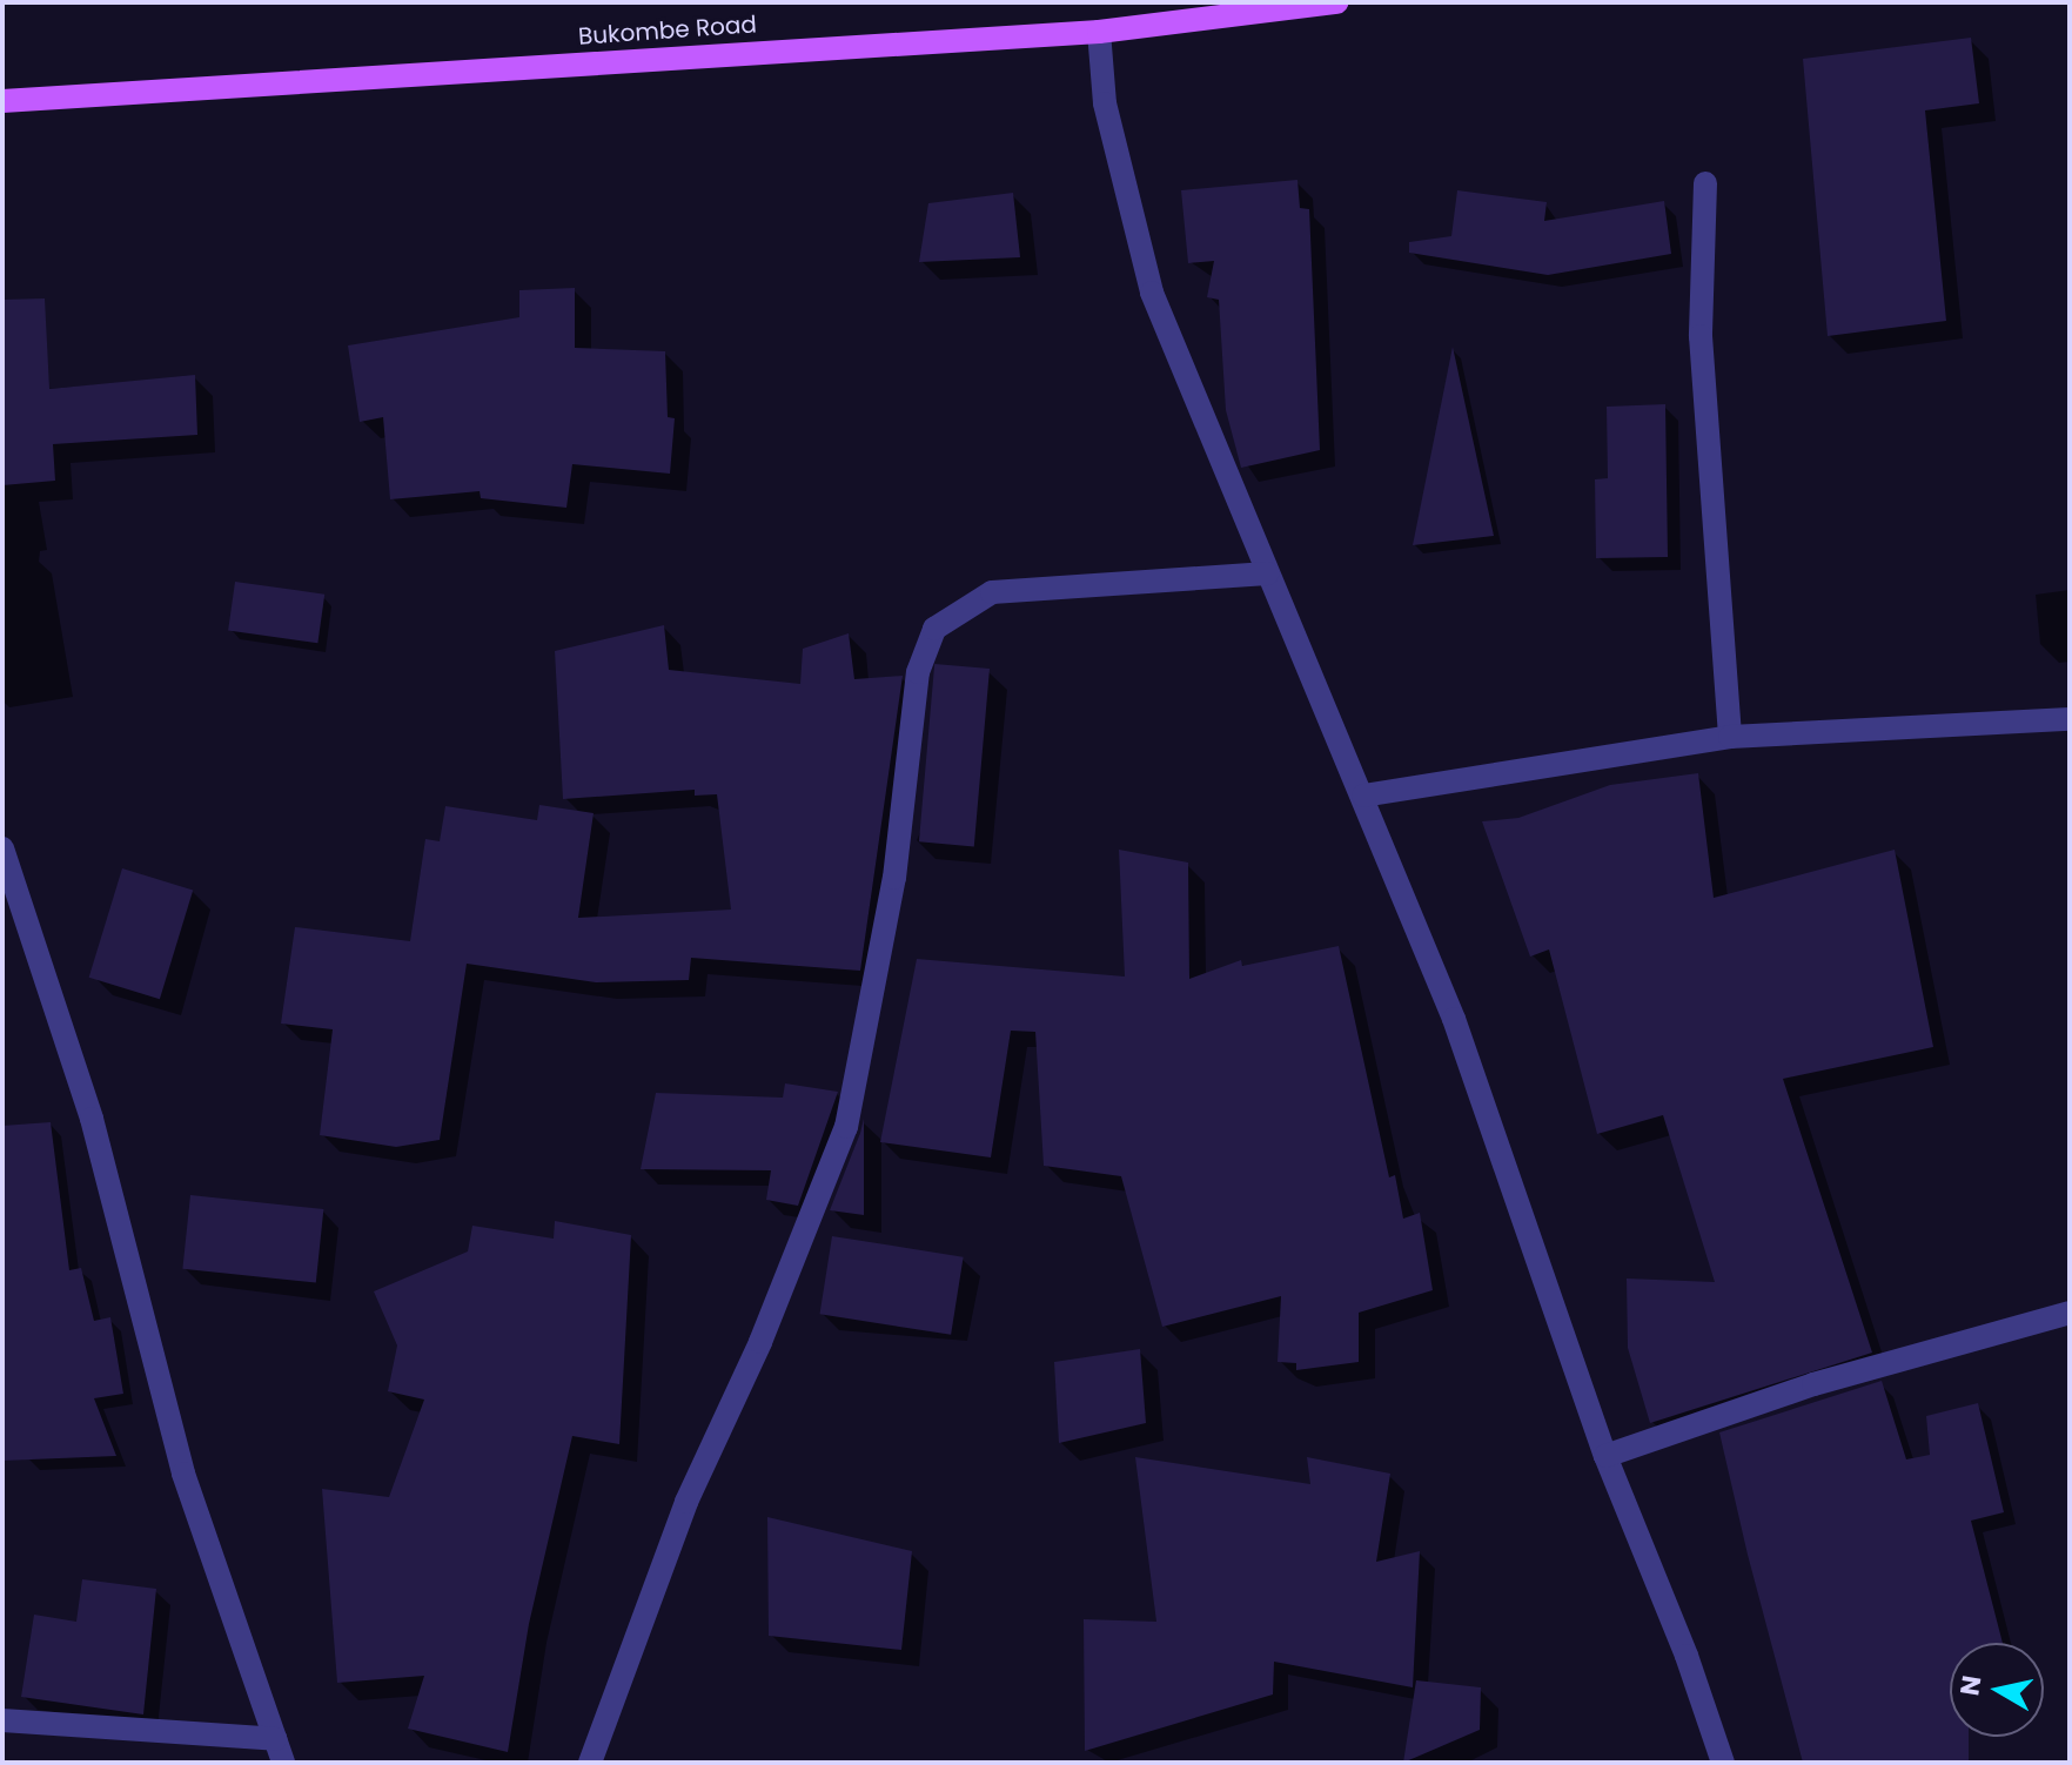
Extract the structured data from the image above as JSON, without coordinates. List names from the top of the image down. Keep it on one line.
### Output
{"streets":{"main road":["Bukombe Road"]},"north":"left"}
